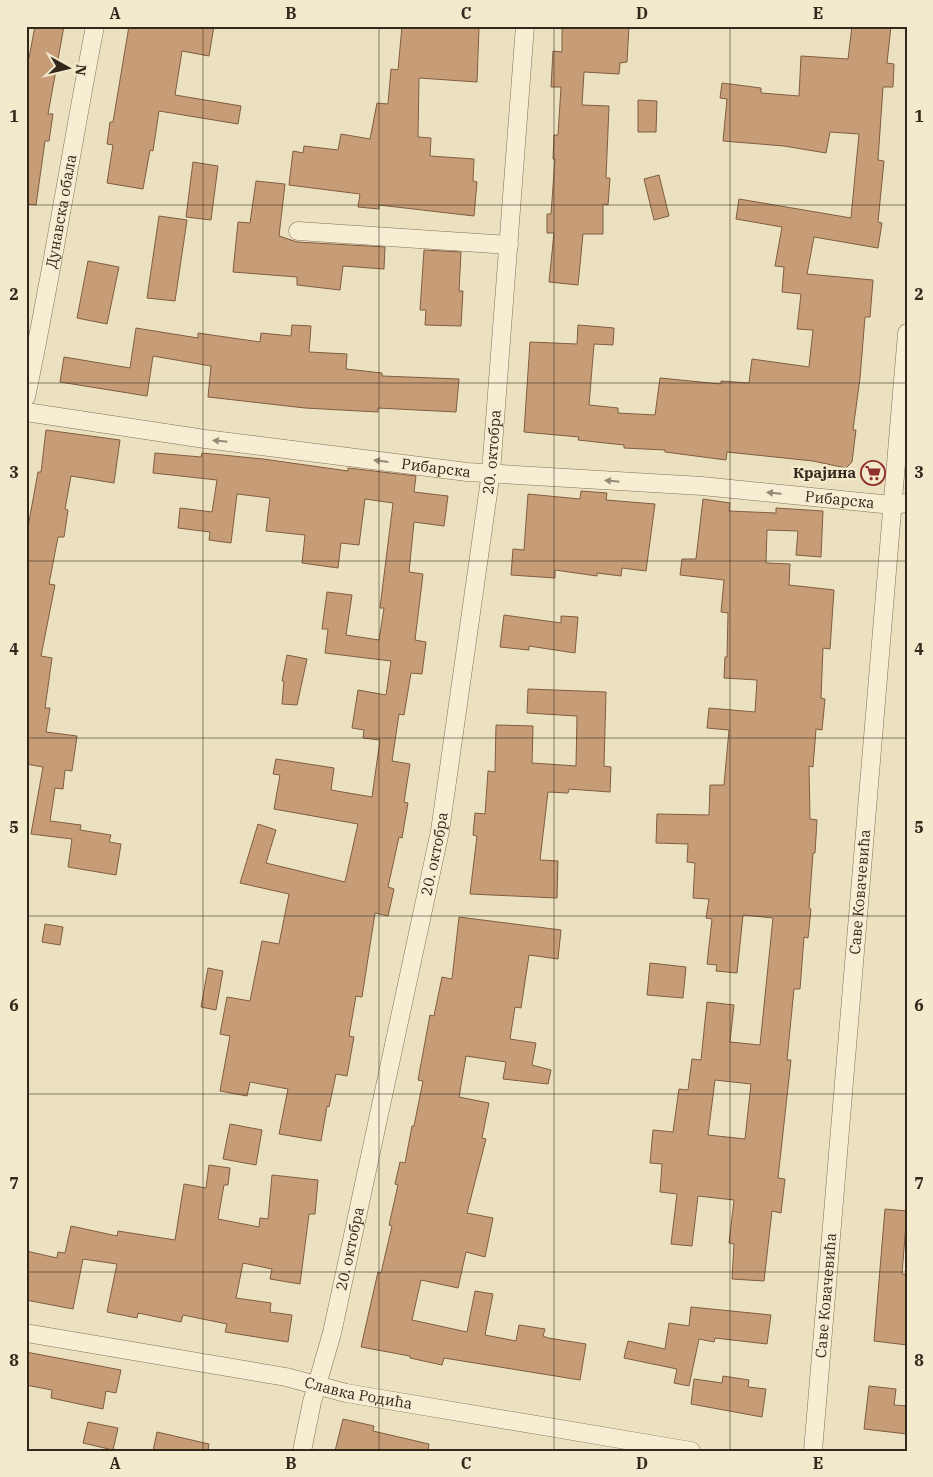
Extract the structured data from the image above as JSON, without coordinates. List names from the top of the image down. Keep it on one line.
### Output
{"streets":{"street":["Дунавска обала","20. октобра","Рибарска","Саве Ковачевића","Славка Родића"]},"crossings":[["20. октобра","Рибарска"],["20. октобра","Славка Родића"],["Рибарска","Саве Ковачевића"]],"one_way":["Рибарска"],"places":{"supermarket":["Крајина"]},"north":"right","grid":{"columns":["A","B","C","D","E"],"rows":["1","2","3","4","5","6","7","8"]}}
